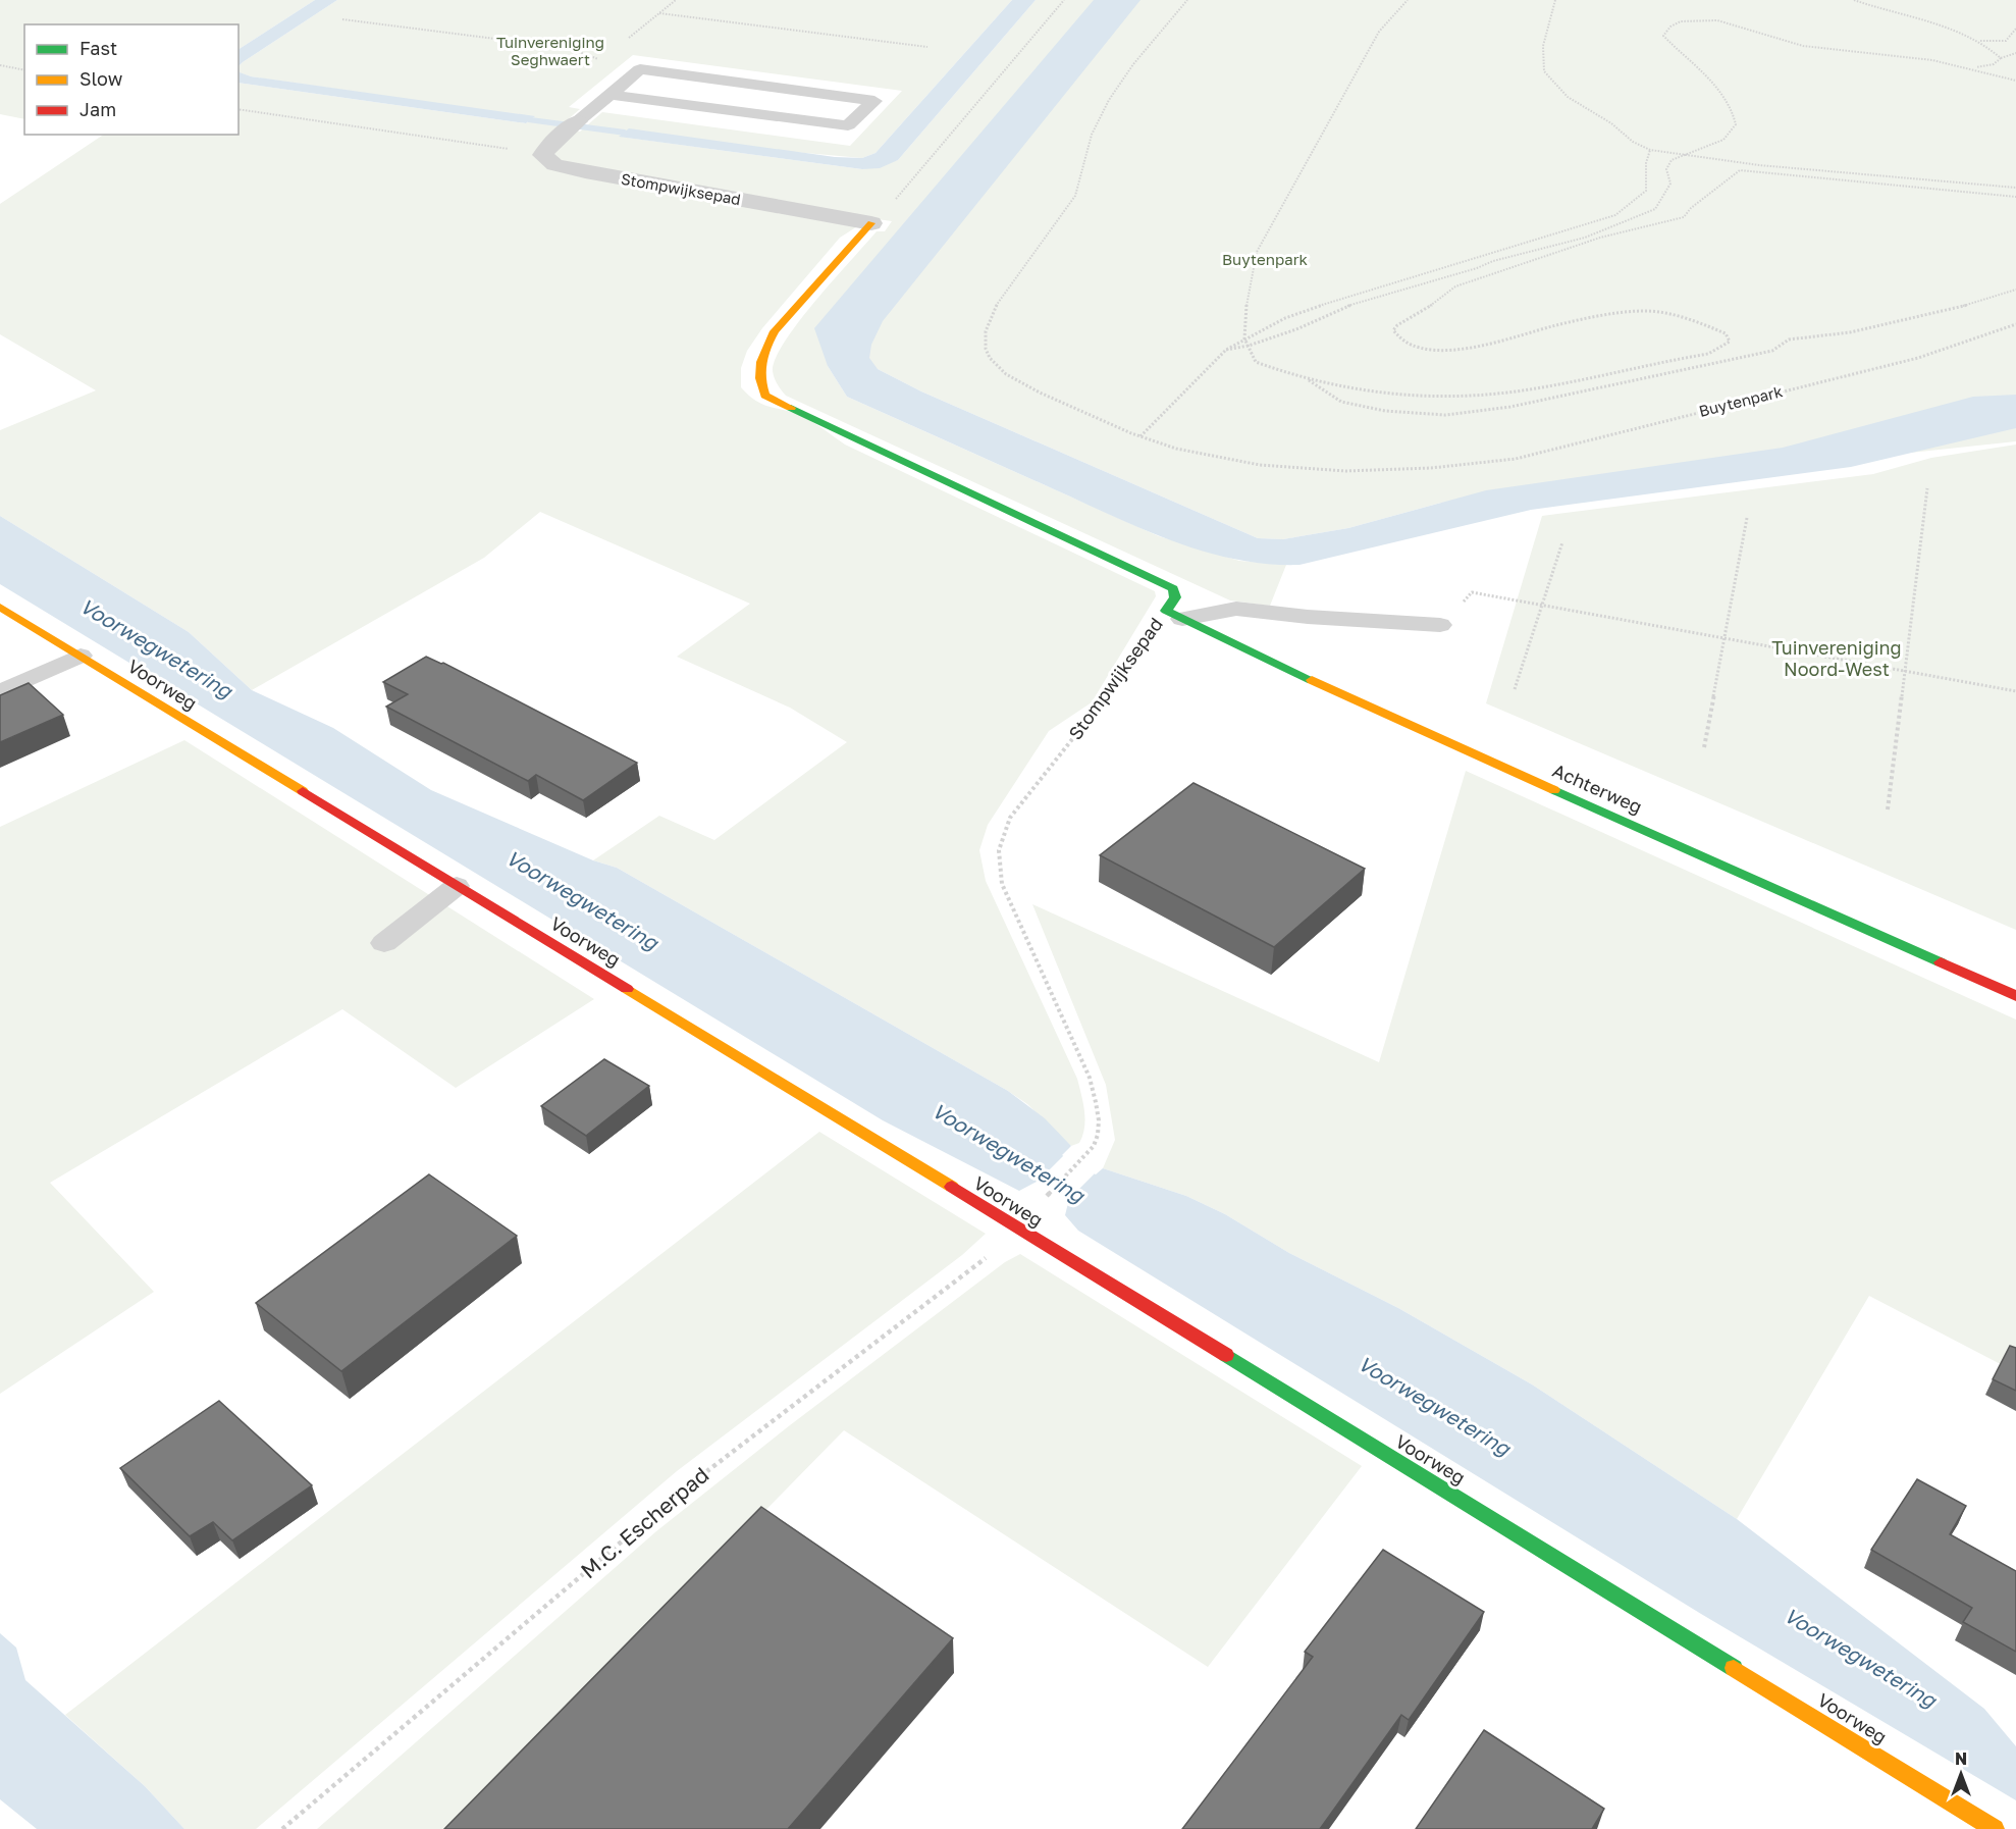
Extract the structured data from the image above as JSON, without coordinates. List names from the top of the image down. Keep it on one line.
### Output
{"streets":{"street":["Stompwijksepad","Voorweg","Achterweg"],"path":["Buytenpark","M.C. Escherpad"]},"crossings":[["Stompwijksepad","Achterweg"],["Voorweg","M.C. Escherpad"]],"water":["Voorwegwetering"],"parks":["Tuinvereniging Seghwaert","Buytenpark","Tuinvereniging Noord-West"],"legend":["Fast","Slow","Jam"],"north":"top"}
